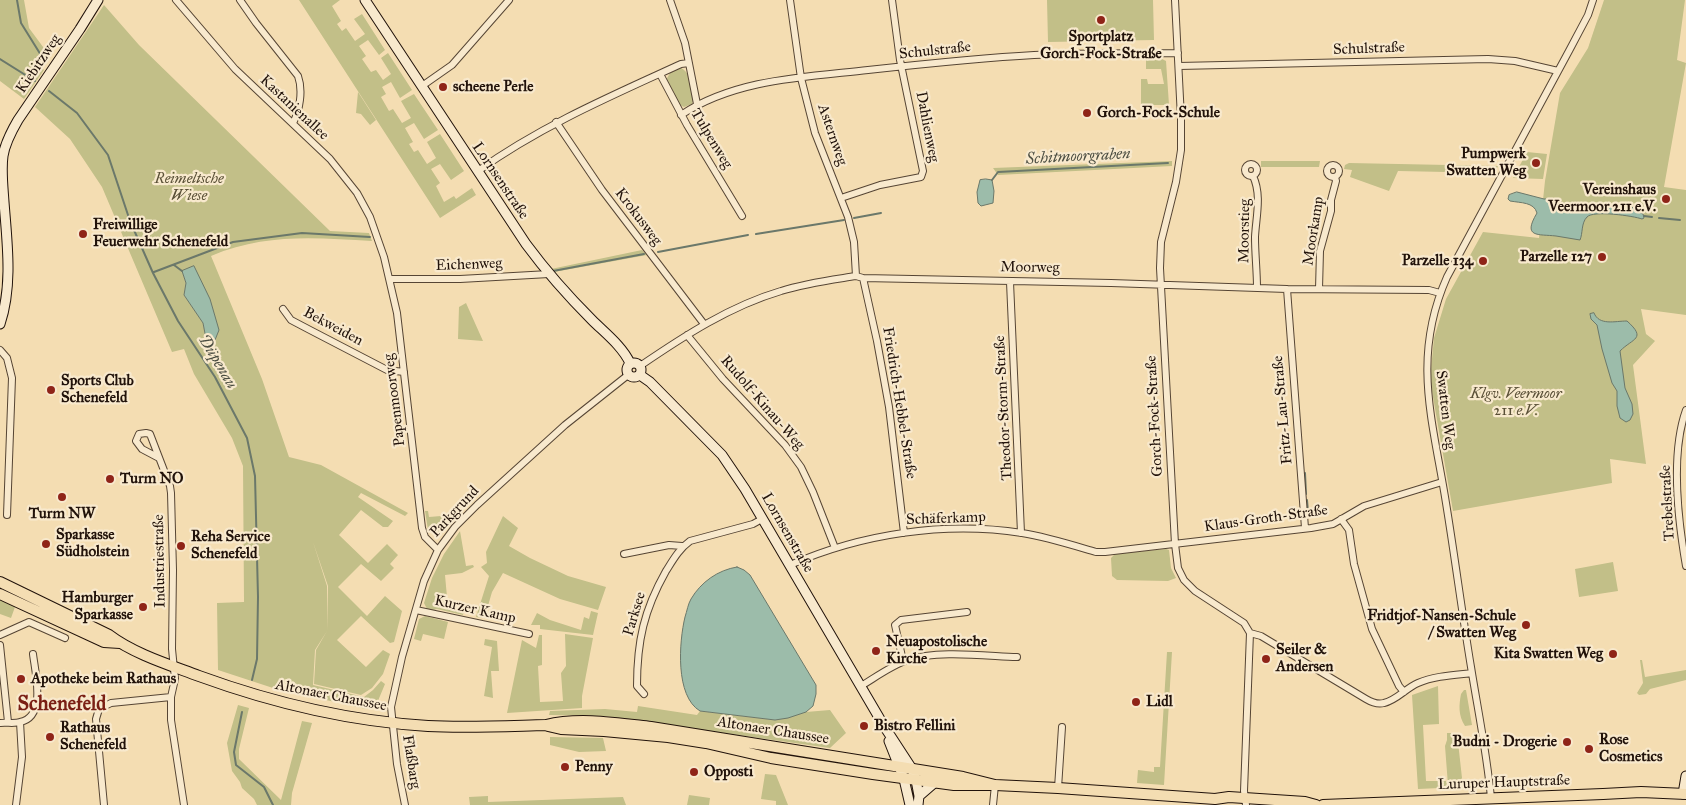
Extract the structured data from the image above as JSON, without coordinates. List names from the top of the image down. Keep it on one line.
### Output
{"streets":{"main road":["Altonaer Chaussee","Luruper Hauptstraße"],"street":["Schulstraße","Kiebitzweg","Kastanienallee","Dahlienweg","Asternweg","Tulpenweg","Lornsenstraße","Krokusweg","Moorstieg","Moorkamp","Eichenweg","Moorweg","Bekweiden","Papenmoorweg","Rudolf-Kinau-Weg","Friedrich-Hebbel-Straße","Theodor-Storm-Straße","Fritz-Lau-Straße","Swatten Weg","Gorch-Fock-Straße","Trebelstraße","Parkgrund","Schäferkamp","Klaus-Groth-Straße","Industriestraße","Kurzer Kamp","Parksee","Flaßbarg"]},"crossings":[["Schulstraße","Dahlienweg"],["Schulstraße","Asternweg"],["Schulstraße","Tulpenweg"],["Schulstraße","Swatten Weg"],["Schulstraße","Gorch-Fock-Straße"],["Kastanienallee","Papenmoorweg"],["Dahlienweg","Asternweg"],["Asternweg","Moorweg"],["Asternweg","Friedrich-Hebbel-Straße"],["Lornsenstraße","Eichenweg"],["Lornsenstraße","Moorweg"],["Lornsenstraße","Parkgrund"],["Lornsenstraße","Schäferkamp"],["Lornsenstraße","Altonaer Chaussee"],["Krokusweg","Moorweg"],["Moorstieg","Moorweg"],["Moorkamp","Moorweg"],["Eichenweg","Papenmoorweg"],["Moorweg","Rudolf-Kinau-Weg"],["Moorweg","Friedrich-Hebbel-Straße"],["Moorweg","Theodor-Storm-Straße"],["Moorweg","Fritz-Lau-Straße"],["Moorweg","Swatten Weg"],["Moorweg","Gorch-Fock-Straße"],["Moorweg","Parkgrund"],["Bekweiden","Papenmoorweg"],["Papenmoorweg","Parkgrund"],["Rudolf-Kinau-Weg","Schäferkamp"],["Friedrich-Hebbel-Straße","Schäferkamp"],["Theodor-Storm-Straße","Schäferkamp"],["Fritz-Lau-Straße","Klaus-Groth-Straße"],["Swatten Weg","Klaus-Groth-Straße"],["Swatten Weg","Luruper Hauptstraße"],["Gorch-Fock-Straße","Klaus-Groth-Straße"],["Parkgrund","Kurzer Kamp"],["Parkgrund","Altonaer Chaussee"],["Parkgrund","Flaßbarg"],["Schäferkamp","Klaus-Groth-Straße"],["Industriestraße","Altonaer Chaussee"],["Altonaer Chaussee","Flaßbarg"]],"districts":["Schenefeld"],"water":["Schitmoorgraben","Düpenau"],"parks":["Reimeltsche Wiese","Klgv. Veermoor 211 e.V."],"places":["Sportplatz Gorch-Fock-Straße","scheene Perle","Gorch-Fock-Schule","Pumpwerk Swatten Weg","Vereinshaus Veermoor 211 e.V.","Freiwillige Feuerwehr Schenefeld","Parzelle 127","Parzelle 134","Sports Club Schenefeld","Turm NO","Turm NW","Sparkasse Südholstein","Reha Service Schenefeld","Hamburger Sparkasse","Fridtjof-Nansen-Schule / Swatten Weg","Neuapostolische Kirche","Kita Swatten Weg","Seiler & Andersen","Apotheke beim Rathaus","Lidl","Bistro Fellini","Rathaus Schenefeld","Budni - Drogerie","Rose Cosmetics","Penny","Opposti"]}
